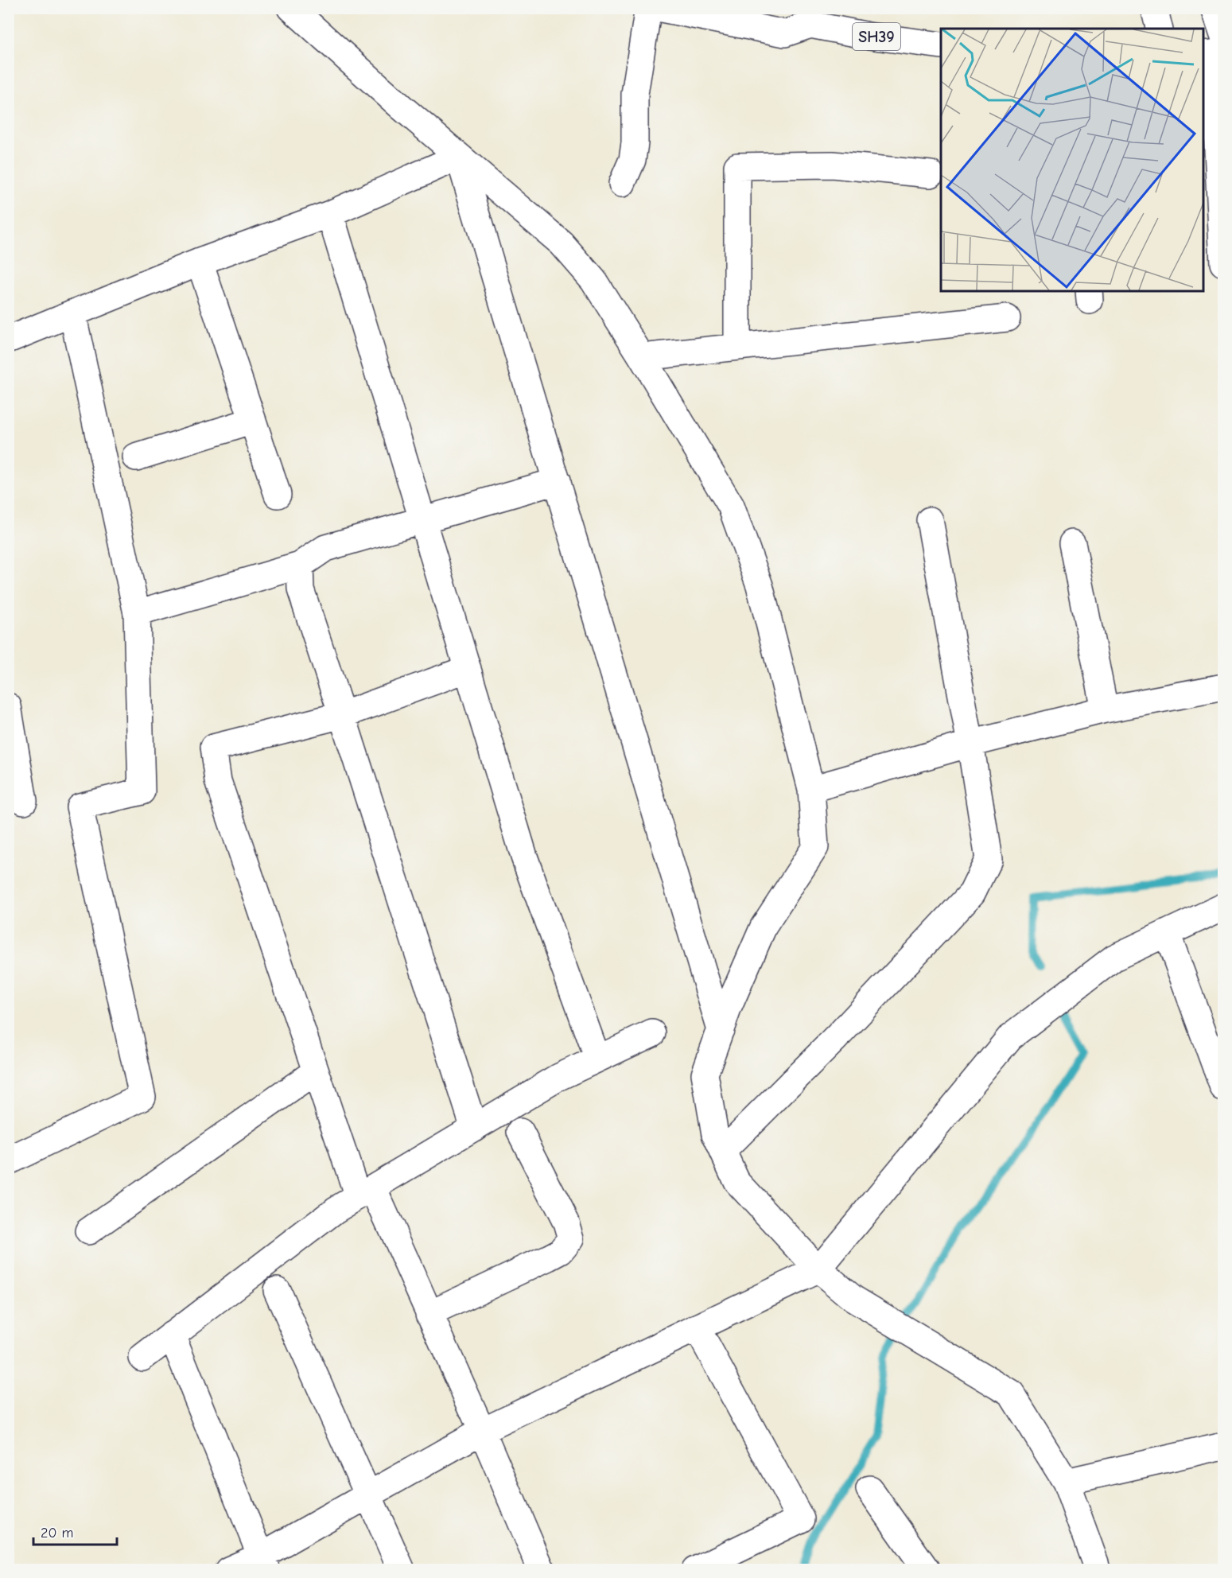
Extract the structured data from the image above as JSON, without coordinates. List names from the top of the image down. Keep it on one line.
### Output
{"streets":{"street":["SH39"]},"scale_bar":"20 m"}
